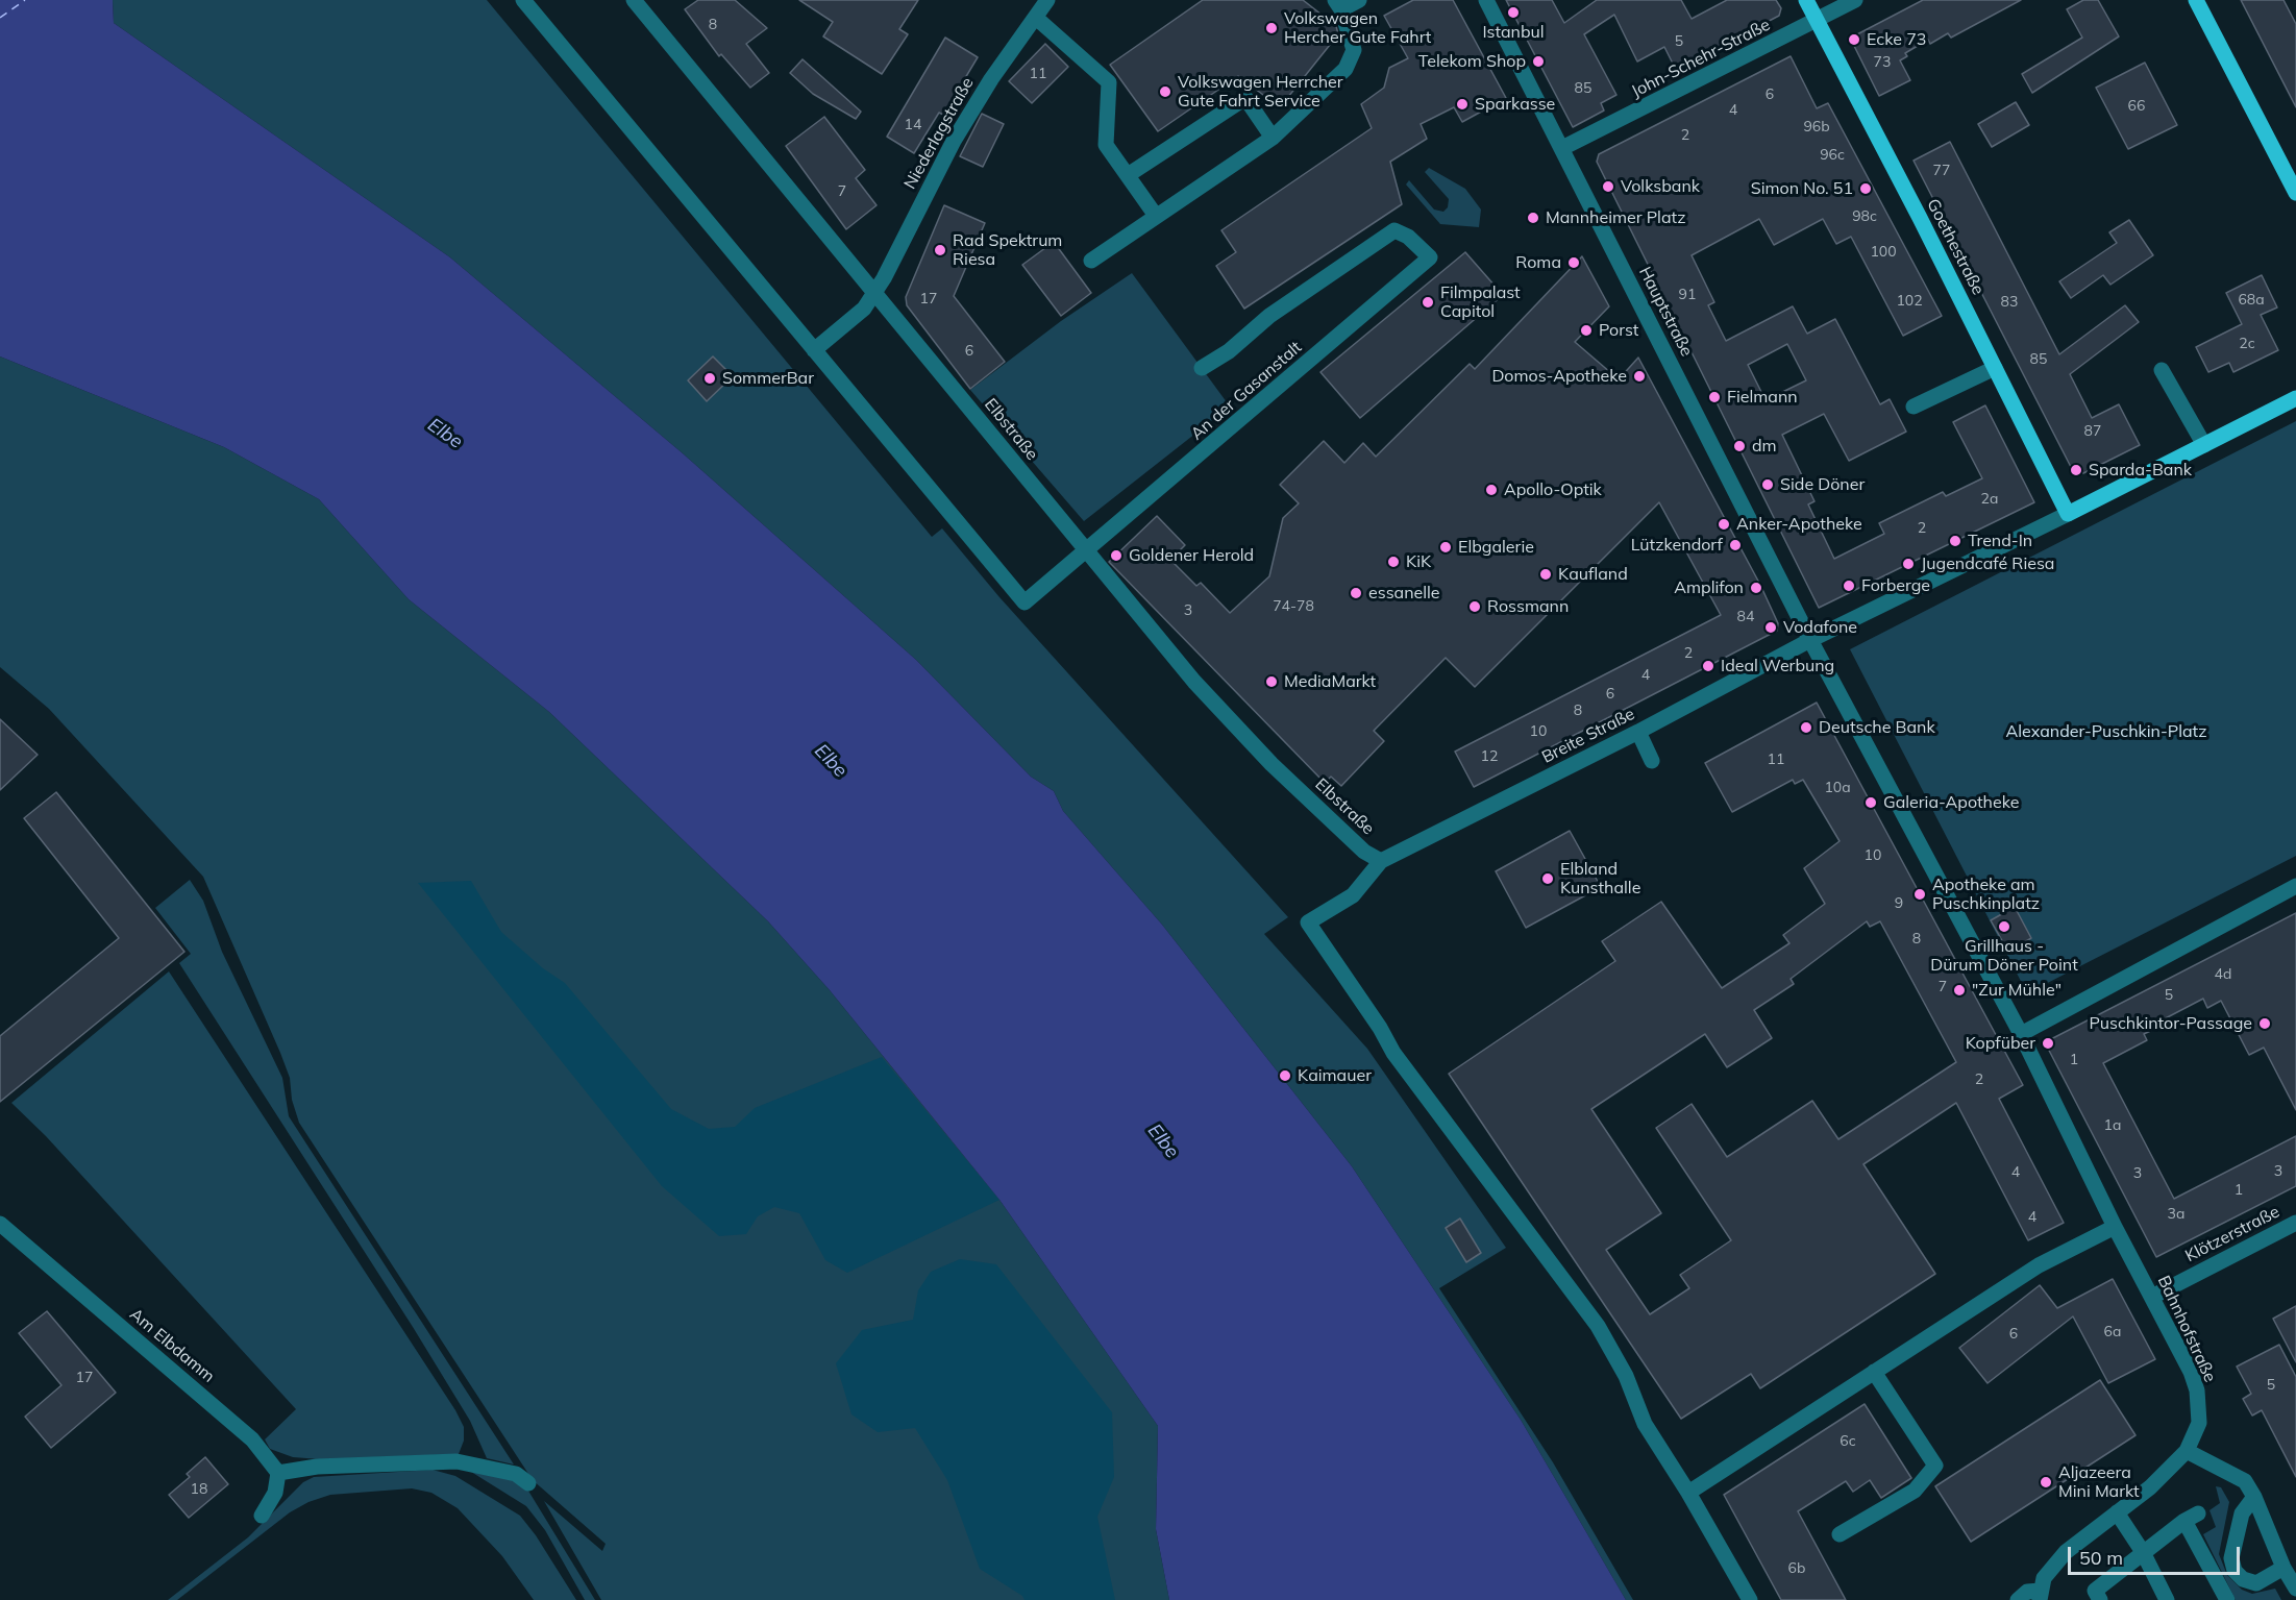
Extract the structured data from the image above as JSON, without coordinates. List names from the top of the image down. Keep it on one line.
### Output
{"streets":{"main road":["Goethestraße"],"street":["John-Schehr-Straße","Niederlagstraße","Hauptstraße","An der Gasanstalt","Elbstraße","Breite Straße","Klötzerstraße","Bahnhofstraße","Am Elbdamm"]},"crossings":[["John-Schehr-Straße","Goethestraße"],["John-Schehr-Straße","Hauptstraße"],["Niederlagstraße","An der Gasanstalt"],["Niederlagstraße","Elbstraße"],["Hauptstraße","Breite Straße"],["An der Gasanstalt","Elbstraße"],["Elbstraße","Breite Straße"],["Klötzerstraße","Bahnhofstraße"]],"water":["Elbe"],"parks":["Alexander-Puschkin-Platz"],"places":["Istanbul","Volkswagen Hercher Gute Fahrt","Ecke 73","Telekom Shop","Volkswagen Herrcher Gute Fahrt Service","Sparkasse","Volksbank","Simon No. 51","Mannheimer Platz","Rad Spektrum Riesa","Roma","Filmpalast Capitol","Porst","Domos-Apotheke","SommerBar","Fielmann","dm","Sparda-Bank","Side Döner","Apollo-Optik","Anker-Apotheke","Trend-In","Lützkendorf","Elbgalerie","Goldener Herold","KiK","Jugendcafé Riesa","Kaufland","Forberge","Amplifon","essanelle","Rossmann","Vodafone","Ideal Werbung","MediaMarkt","Deutsche Bank","Galeria-Apotheke","Elbland Kunsthalle","Apotheke am Puschkinplatz","Grillhaus - Dürum Döner Point","\"Zur Mühle\"","Puschkintor-Passage","Kopfüber","Kaimauer","Aljazeera Mini Markt"],"house_numbers":["8","5","73","11","85","6","66","4","14","96b","2","96c","77","7","98c","100","91","17","68a","102","83","2c","6","85","87","2a","2","74-78","3","84","2","4","6","8","10","12","11","10a","10","9","8","4d","7","5","1","2","1a","3","4","3","1","3a","4","6a","6","17","5","6c","18","6b"],"scale_bar":"50 m"}
